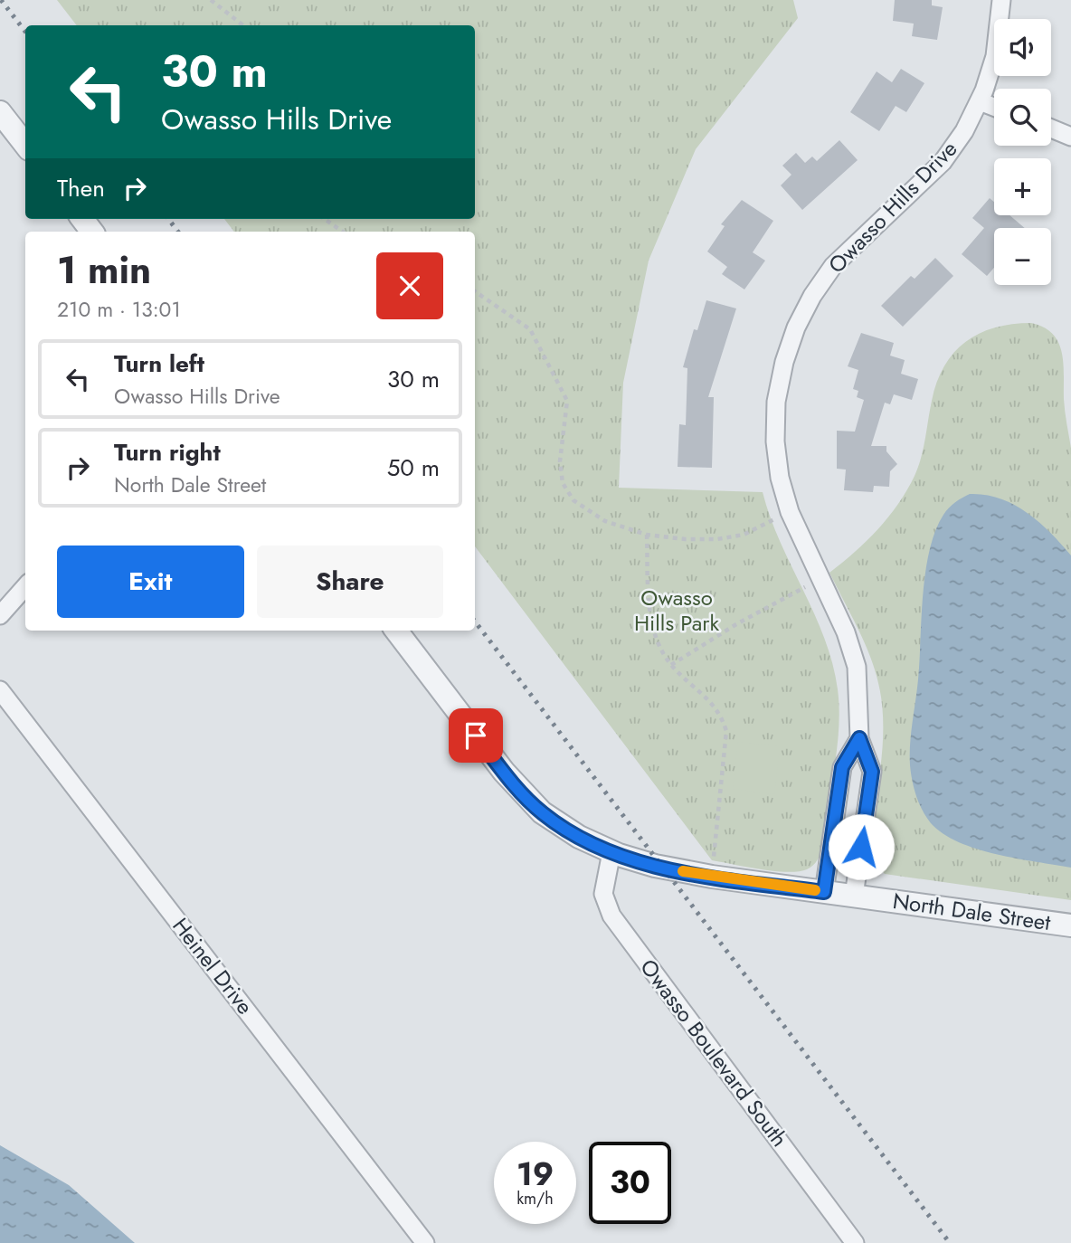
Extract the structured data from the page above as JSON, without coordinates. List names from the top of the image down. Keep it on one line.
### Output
{"streets":{"street":["Owasso Hills Drive","North Dale Street","Heinel Drive","Owasso Boulevard South"]},"crossings":[["Owasso Hills Drive","North Dale Street"],["North Dale Street","Owasso Boulevard South"]],"parks":["Owasso Hills Park"],"page":{"map_buttons":["+","−"],"turn":["30 m","Owasso Hills Drive"],"then":"Then","heading":["1 min","210 m · 13:01"],"list":[{"name":"Turn left","note":"Owasso Hills Drive","value":"30 m"},{"name":"Turn right","note":"North Dale Street","value":"50 m"}],"buttons":["Exit","Share"],"speed":"19 km/h","limit":"30"}}
